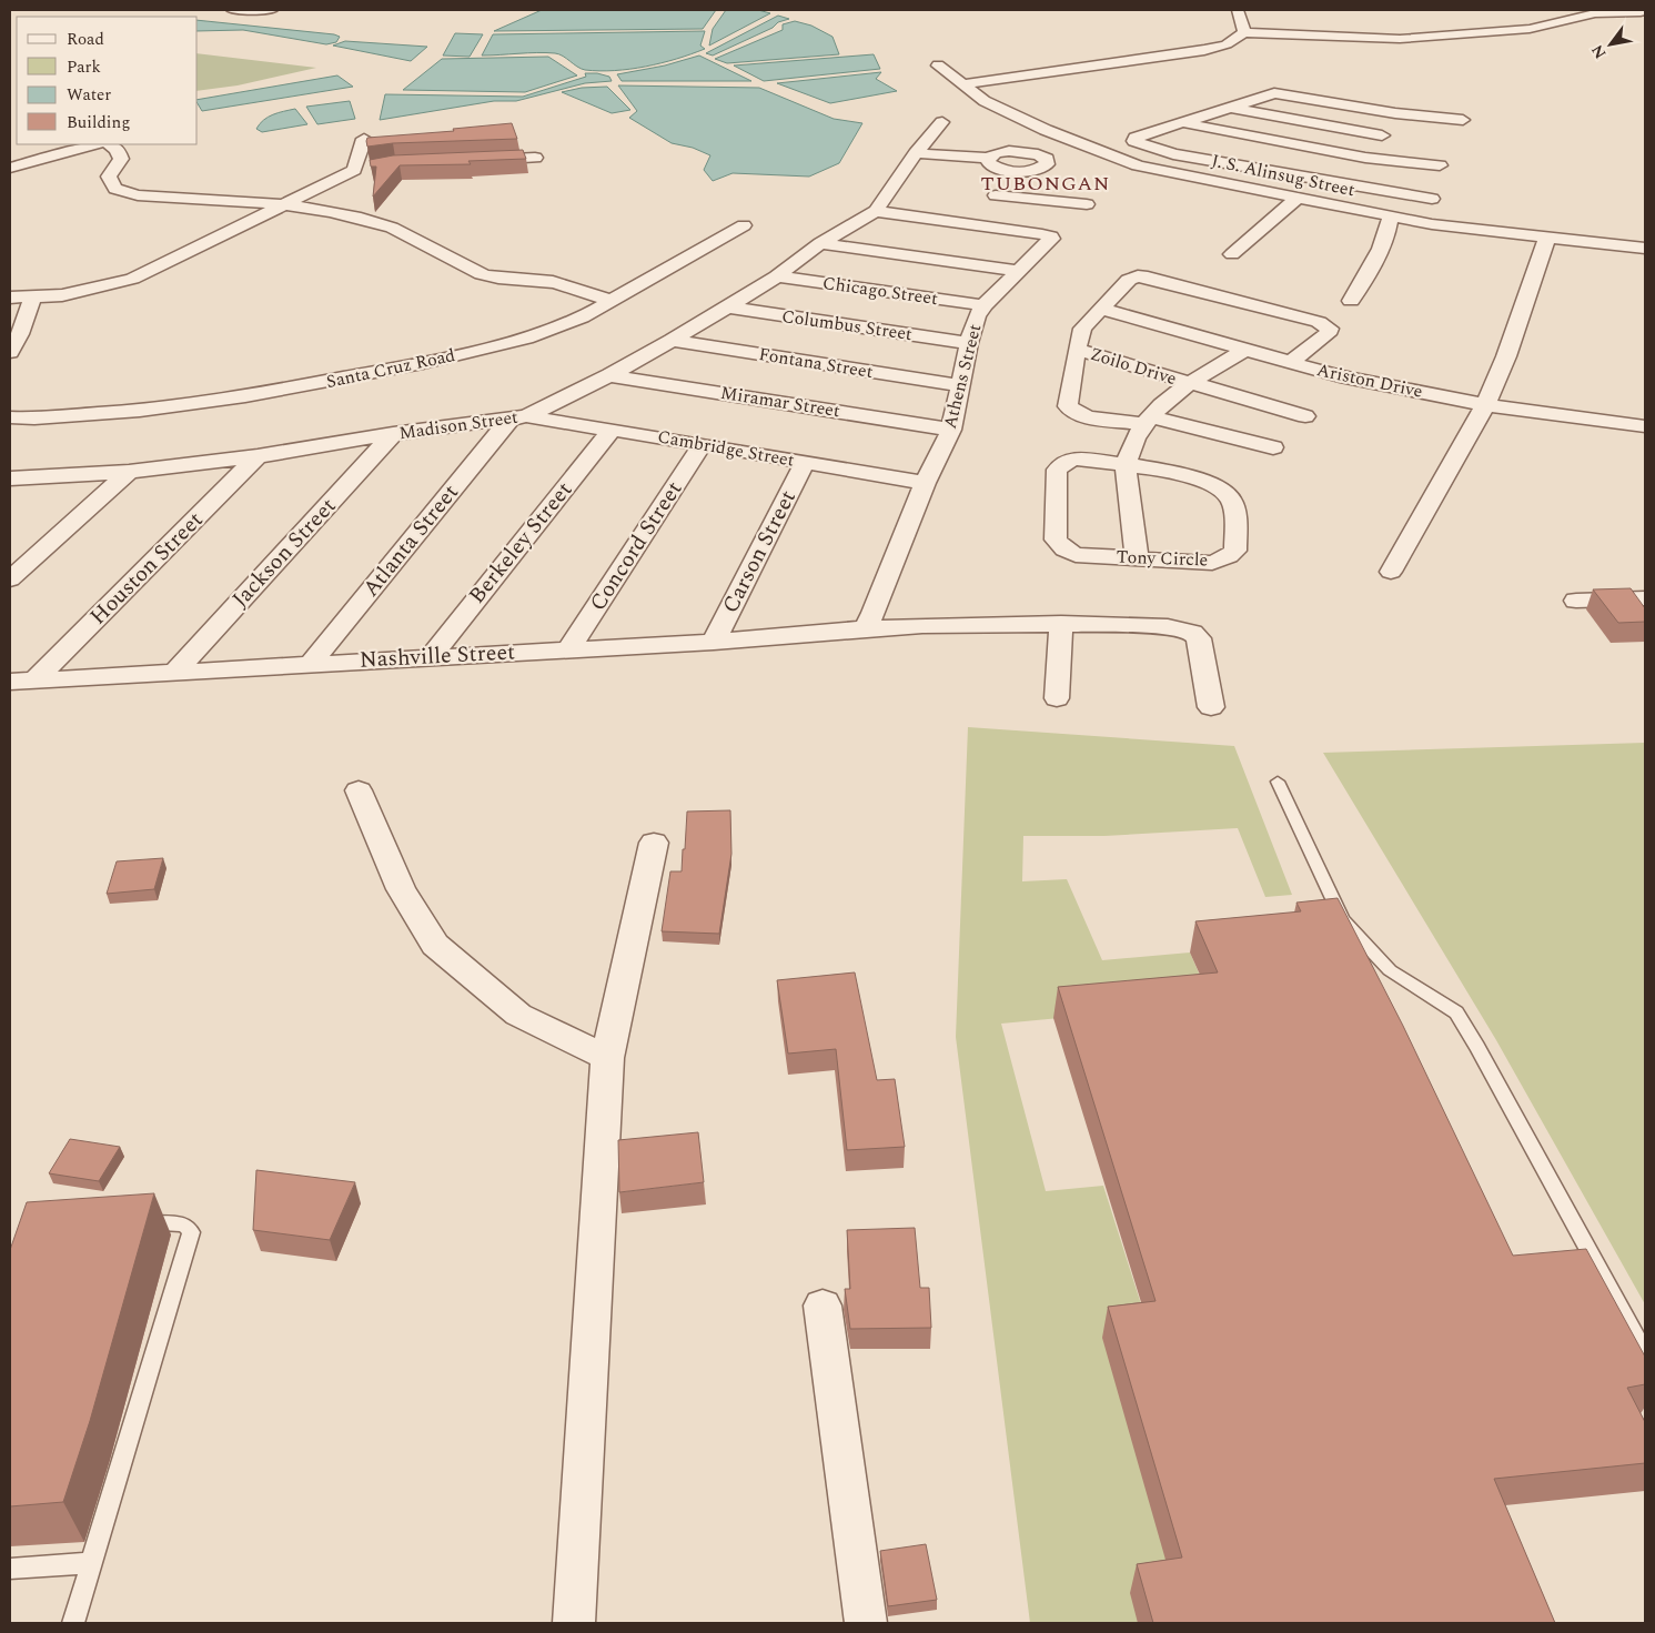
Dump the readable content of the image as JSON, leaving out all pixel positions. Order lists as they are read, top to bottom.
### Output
{
  "streets": {
    "street": [
      "J. S. Alinsug Street",
      "Chicago Street",
      "Columbus Street",
      "Fontana Street",
      "Zoilo Drive",
      "Santa Cruz Road",
      "Athens Street",
      "Ariston Drive",
      "Miramar Street",
      "Madison Street",
      "Cambridge Street",
      "Atlanta Street",
      "Berkeley Street",
      "Concord Street",
      "Carson Street",
      "Jackson Street",
      "Tony Circle",
      "Houston Street",
      "Nashville Street"
    ]
  },
  "crossings": [
    ["Chicago Street", "Athens Street"],
    ["Chicago Street", "Madison Street"],
    ["Columbus Street", "Athens Street"],
    ["Columbus Street", "Madison Street"],
    ["Fontana Street", "Athens Street"],
    ["Fontana Street", "Madison Street"],
    ["Athens Street", "Miramar Street"],
    ["Athens Street", "Cambridge Street"],
    ["Athens Street", "Nashville Street"],
    ["Miramar Street", "Madison Street"],
    ["Madison Street", "Cambridge Street"],
    ["Madison Street", "Atlanta Street"],
    ["Madison Street", "Jackson Street"],
    ["Madison Street", "Houston Street"],
    ["Cambridge Street", "Atlanta Street"],
    ["Cambridge Street", "Berkeley Street"],
    ["Cambridge Street", "Concord Street"],
    ["Cambridge Street", "Carson Street"],
    ["Atlanta Street", "Nashville Street"],
    ["Berkeley Street", "Nashville Street"],
    ["Concord Street", "Nashville Street"],
    ["Carson Street", "Nashville Street"],
    ["Jackson Street", "Nashville Street"],
    ["Houston Street", "Nashville Street"]
  ],
  "districts": ["TUBONGAN"],
  "legend": [
    "Road",
    "Park",
    "Water",
    "Building"
  ],
  "north": "bottom left"
}
